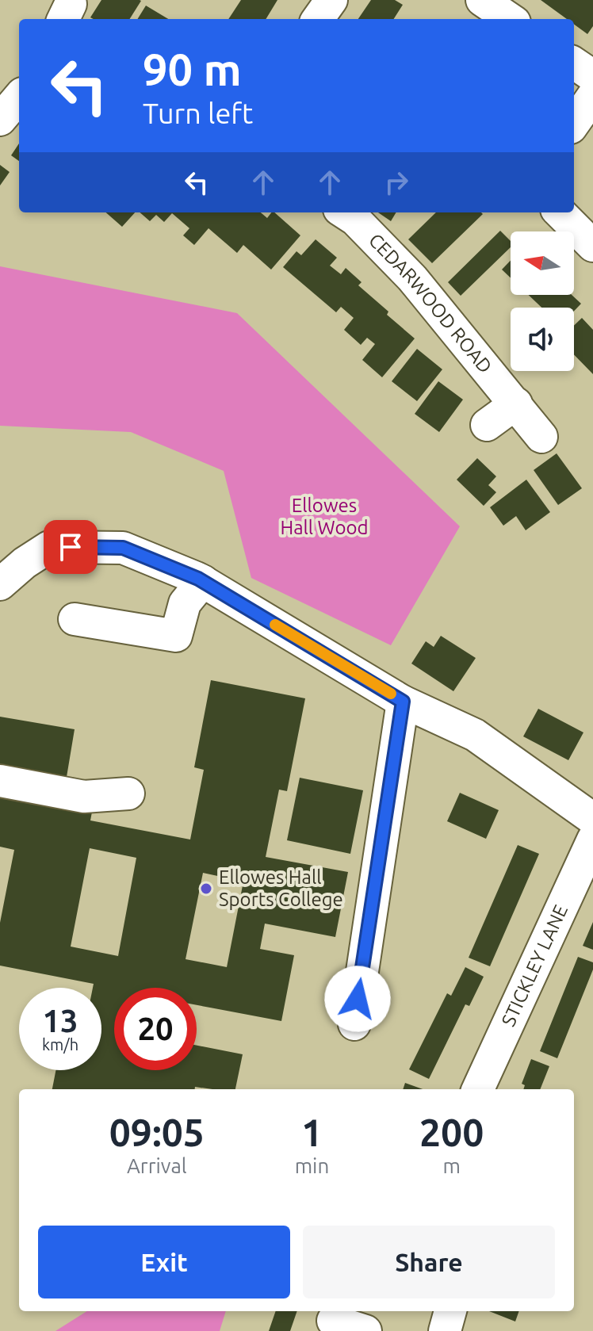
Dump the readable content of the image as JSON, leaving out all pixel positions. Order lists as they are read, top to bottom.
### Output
{
  "streets": {
    "street": ["CEDARWOOD ROAD", "STICKLEY LANE"]
  },
  "parks": ["Ellowes Hall Wood"],
  "places": ["Ellowes Hall Sports College"],
  "north": "left",
  "page": {
    "turn": ["90 m", "Turn left"],
    "speed": "13 km/h",
    "limit": "20",
    "eta": [
      "09:05",
      "Arrival",
      "1",
      "min",
      "200",
      "m"
    ],
    "buttons": ["Exit", "Share"]
  }
}
